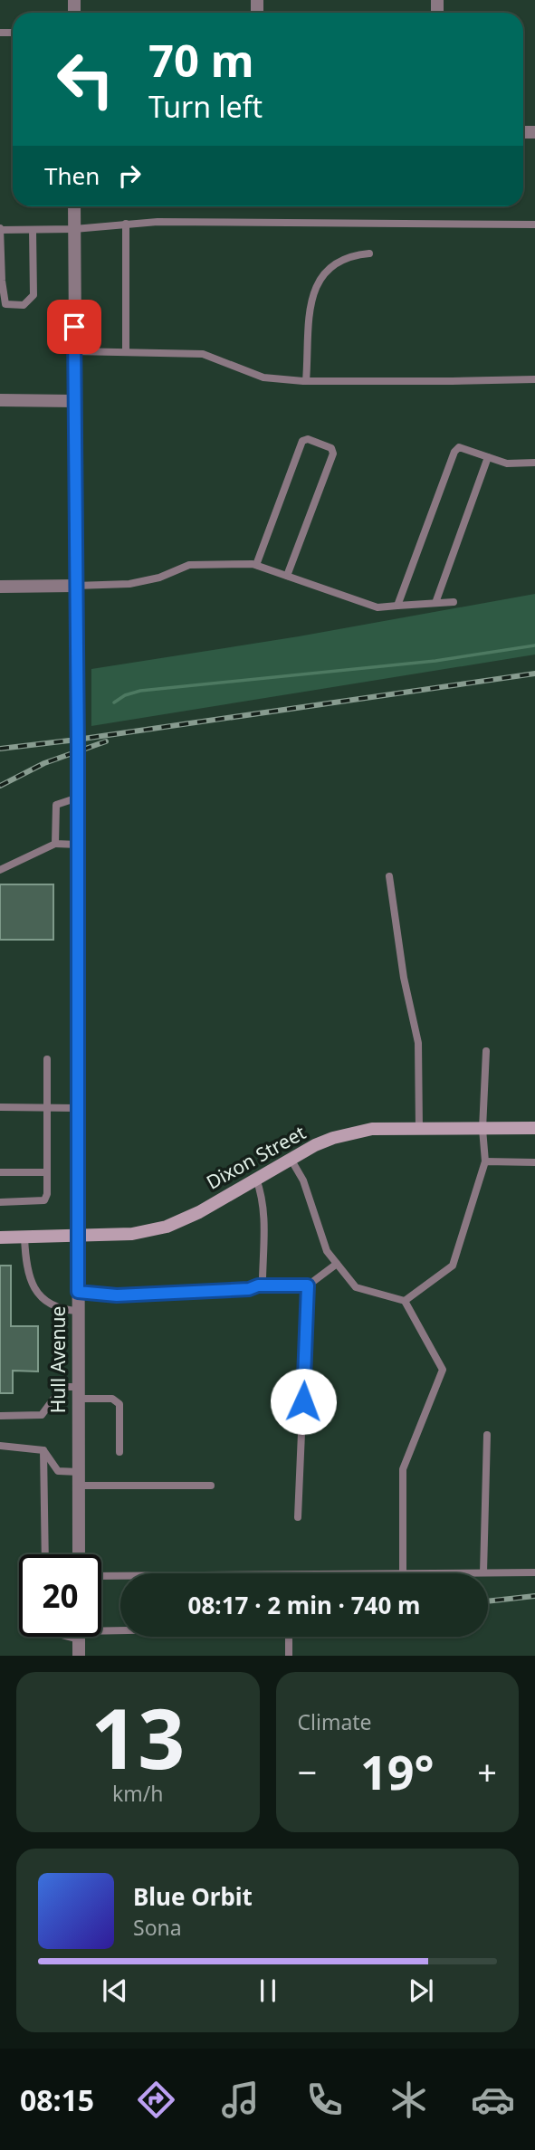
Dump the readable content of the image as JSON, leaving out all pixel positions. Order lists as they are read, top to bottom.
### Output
{
  "streets": {
    "street": ["Dixon Street", "Hull Avenue"]
  },
  "crossings": [
    ["Dixon Street", "Hull Avenue"]
  ],
  "page": {
    "turn": ["70 m", "Turn left"],
    "then": "Then",
    "limit": "20",
    "trip": "08:17 · 2 min · 740 m",
    "tile": [
      ["13", "km/h"],
      "Climate"
    ],
    "heat": ["−", "19°", "+"],
    "song": ["Blue Orbit", "Sona"],
    "tabs": "08:15"
  }
}
